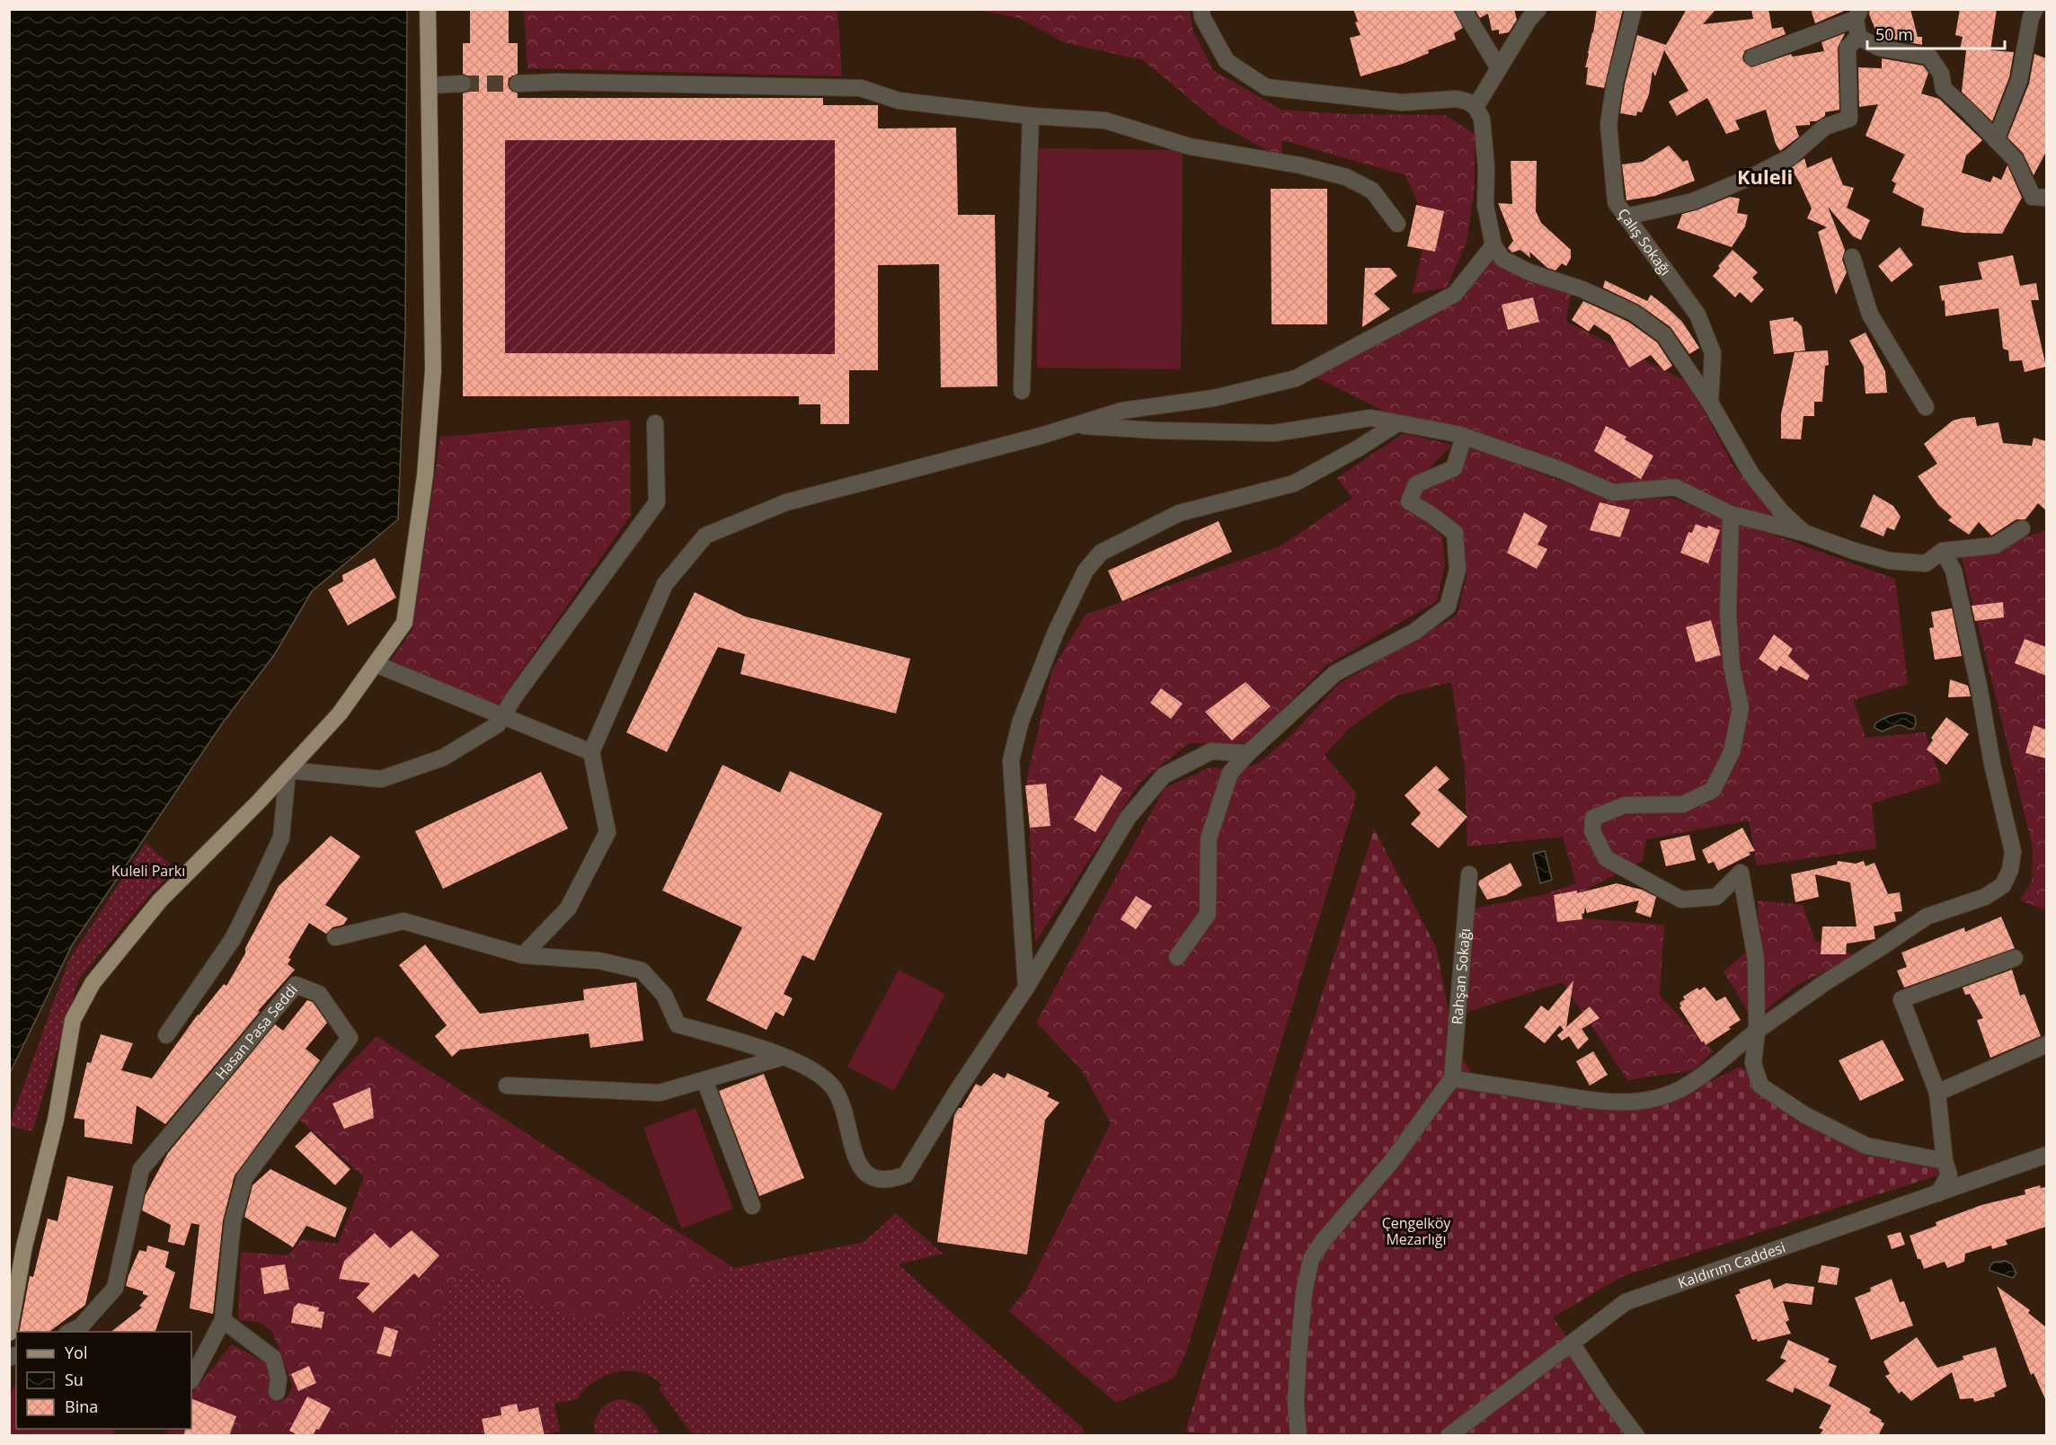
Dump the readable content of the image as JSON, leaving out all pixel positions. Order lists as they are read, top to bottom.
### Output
{
  "streets": {
    "street": [
      "Çalış Sokağı",
      "Rahşan Sokağı",
      "Hasan Pasa Seddi",
      "Kaldırım Caddesi"
    ]
  },
  "districts": ["Kuleli"],
  "parks": ["Kuleli Parkı", "Çengelköy Mezarlığı"],
  "legend": ["Yol", "Su", "Bina"],
  "scale_bar": "50 m"
}
